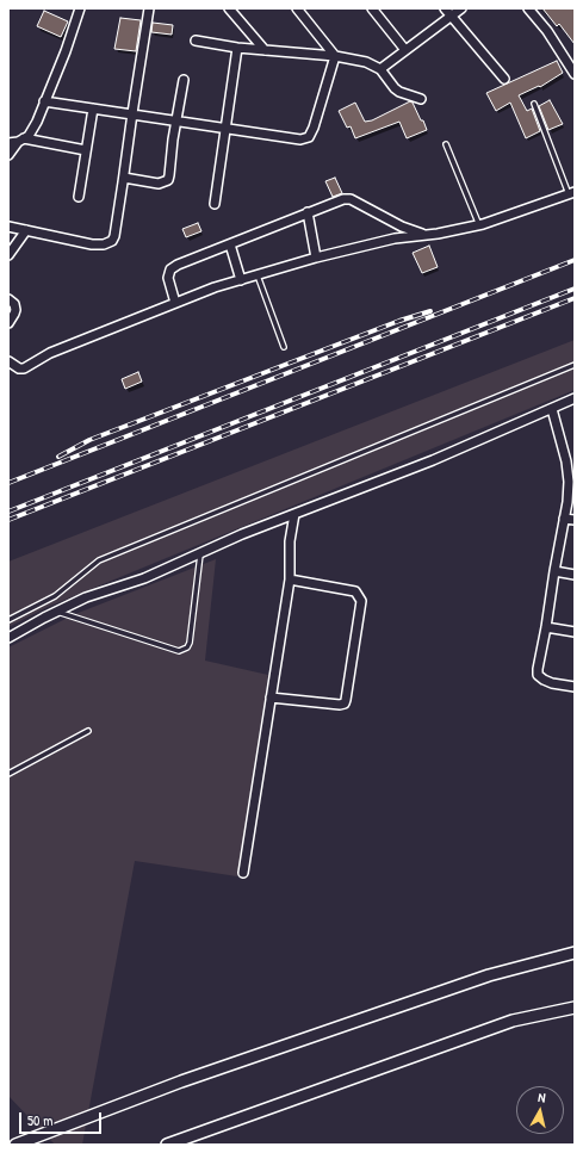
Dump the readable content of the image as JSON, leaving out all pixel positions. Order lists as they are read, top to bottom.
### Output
{
  "scale_bar": "50 m",
  "north": "top"
}
